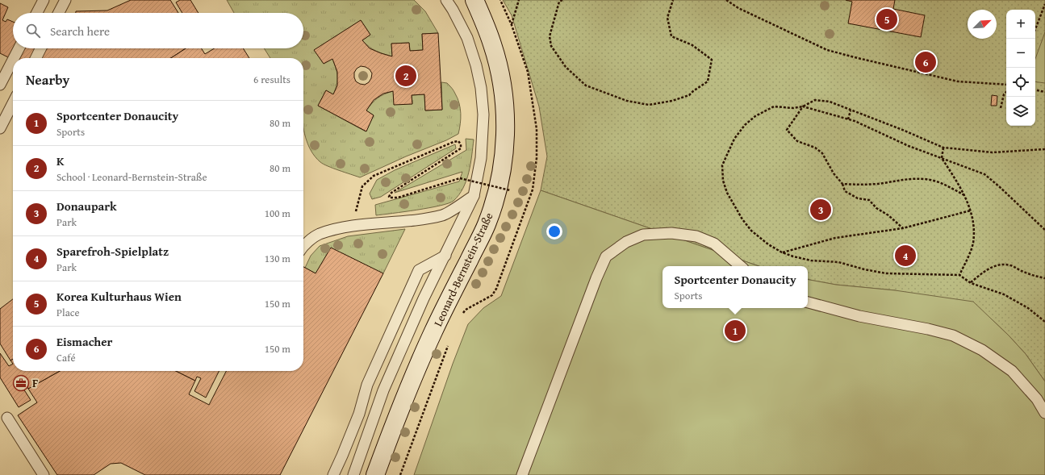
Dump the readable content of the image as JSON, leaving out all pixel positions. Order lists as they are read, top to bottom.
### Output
{
  "streets": {
    "main road": ["Leonard-Bernstein-Straße"]
  },
  "places": {
    "office": ["F"]
  },
  "north": "top right",
  "page": {
    "pins": [
      "5",
      "6",
      "2",
      "3",
      "4",
      "1"
    ],
    "map_buttons": ["+", "−"],
    "search": "Search here",
    "heading": ["Nearby", "6 results"],
    "list": [
      {
        "mark": "1",
        "name": "Sportcenter Donaucity",
        "note": "Sports",
        "value": "80 m"
      },
      {
        "mark": "2",
        "name": "K",
        "note": "School · Leonard-Bernstein-Straße",
        "value": "80 m"
      },
      {
        "mark": "3",
        "name": "Donaupark",
        "note": "Park",
        "value": "100 m"
      },
      {
        "mark": "4",
        "name": "Sparefroh-Spielplatz",
        "note": "Park",
        "value": "130 m"
      },
      {
        "mark": "5",
        "name": "Korea Kulturhaus Wien",
        "note": "Place",
        "value": "150 m"
      },
      {
        "mark": "6",
        "name": "Eismacher",
        "note": "Café",
        "value": "150 m"
      }
    ],
    "popup": ["Sportcenter Donaucity", "Sports"]
  }
}
